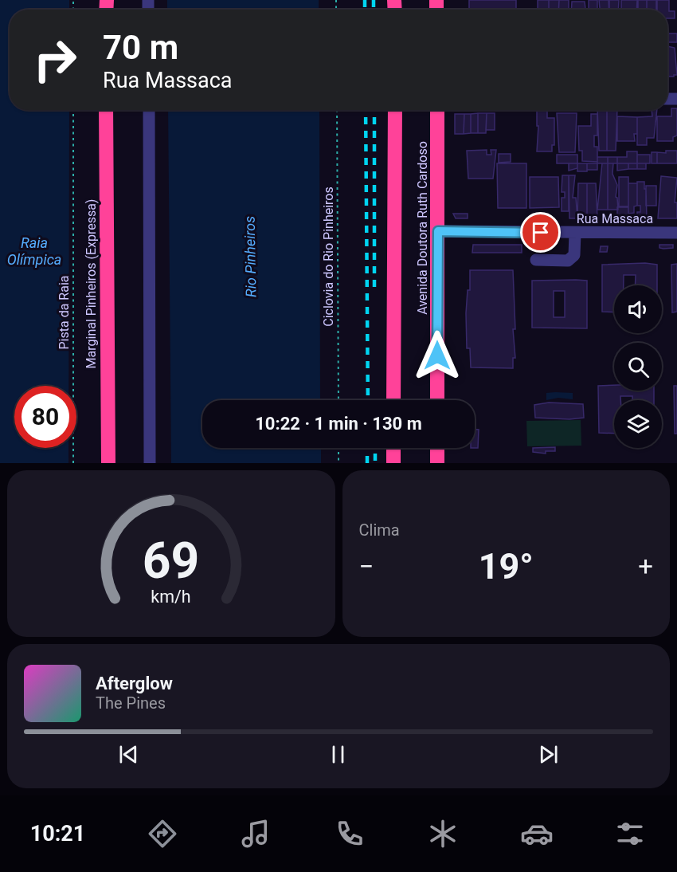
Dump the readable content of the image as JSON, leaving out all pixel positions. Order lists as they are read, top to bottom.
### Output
{
  "streets": {
    "highway": ["Avenida Doutora Ruth Cardoso", "Marginal Pinheiros (Expressa)"],
    "street": ["Rua Massaca"],
    "path": ["Ciclovia do Rio Pinheiros", "Pista da Raia"]
  },
  "crossings": [
    ["Rua Massaca", "Avenida Doutora Ruth Cardoso"]
  ],
  "water": ["Raia Olímpica", "Rio Pinheiros"],
  "page": {
    "turn": ["70 m", "Rua Massaca"],
    "limit": "80",
    "trip": "10:22 · 1 min · 130 m",
    "tile": "Clima",
    "heat": ["−", "19°", "+"],
    "song": ["Afterglow", "The Pines"],
    "tabs": "10:21",
    "gauge": ["69", "km/h"]
  }
}
